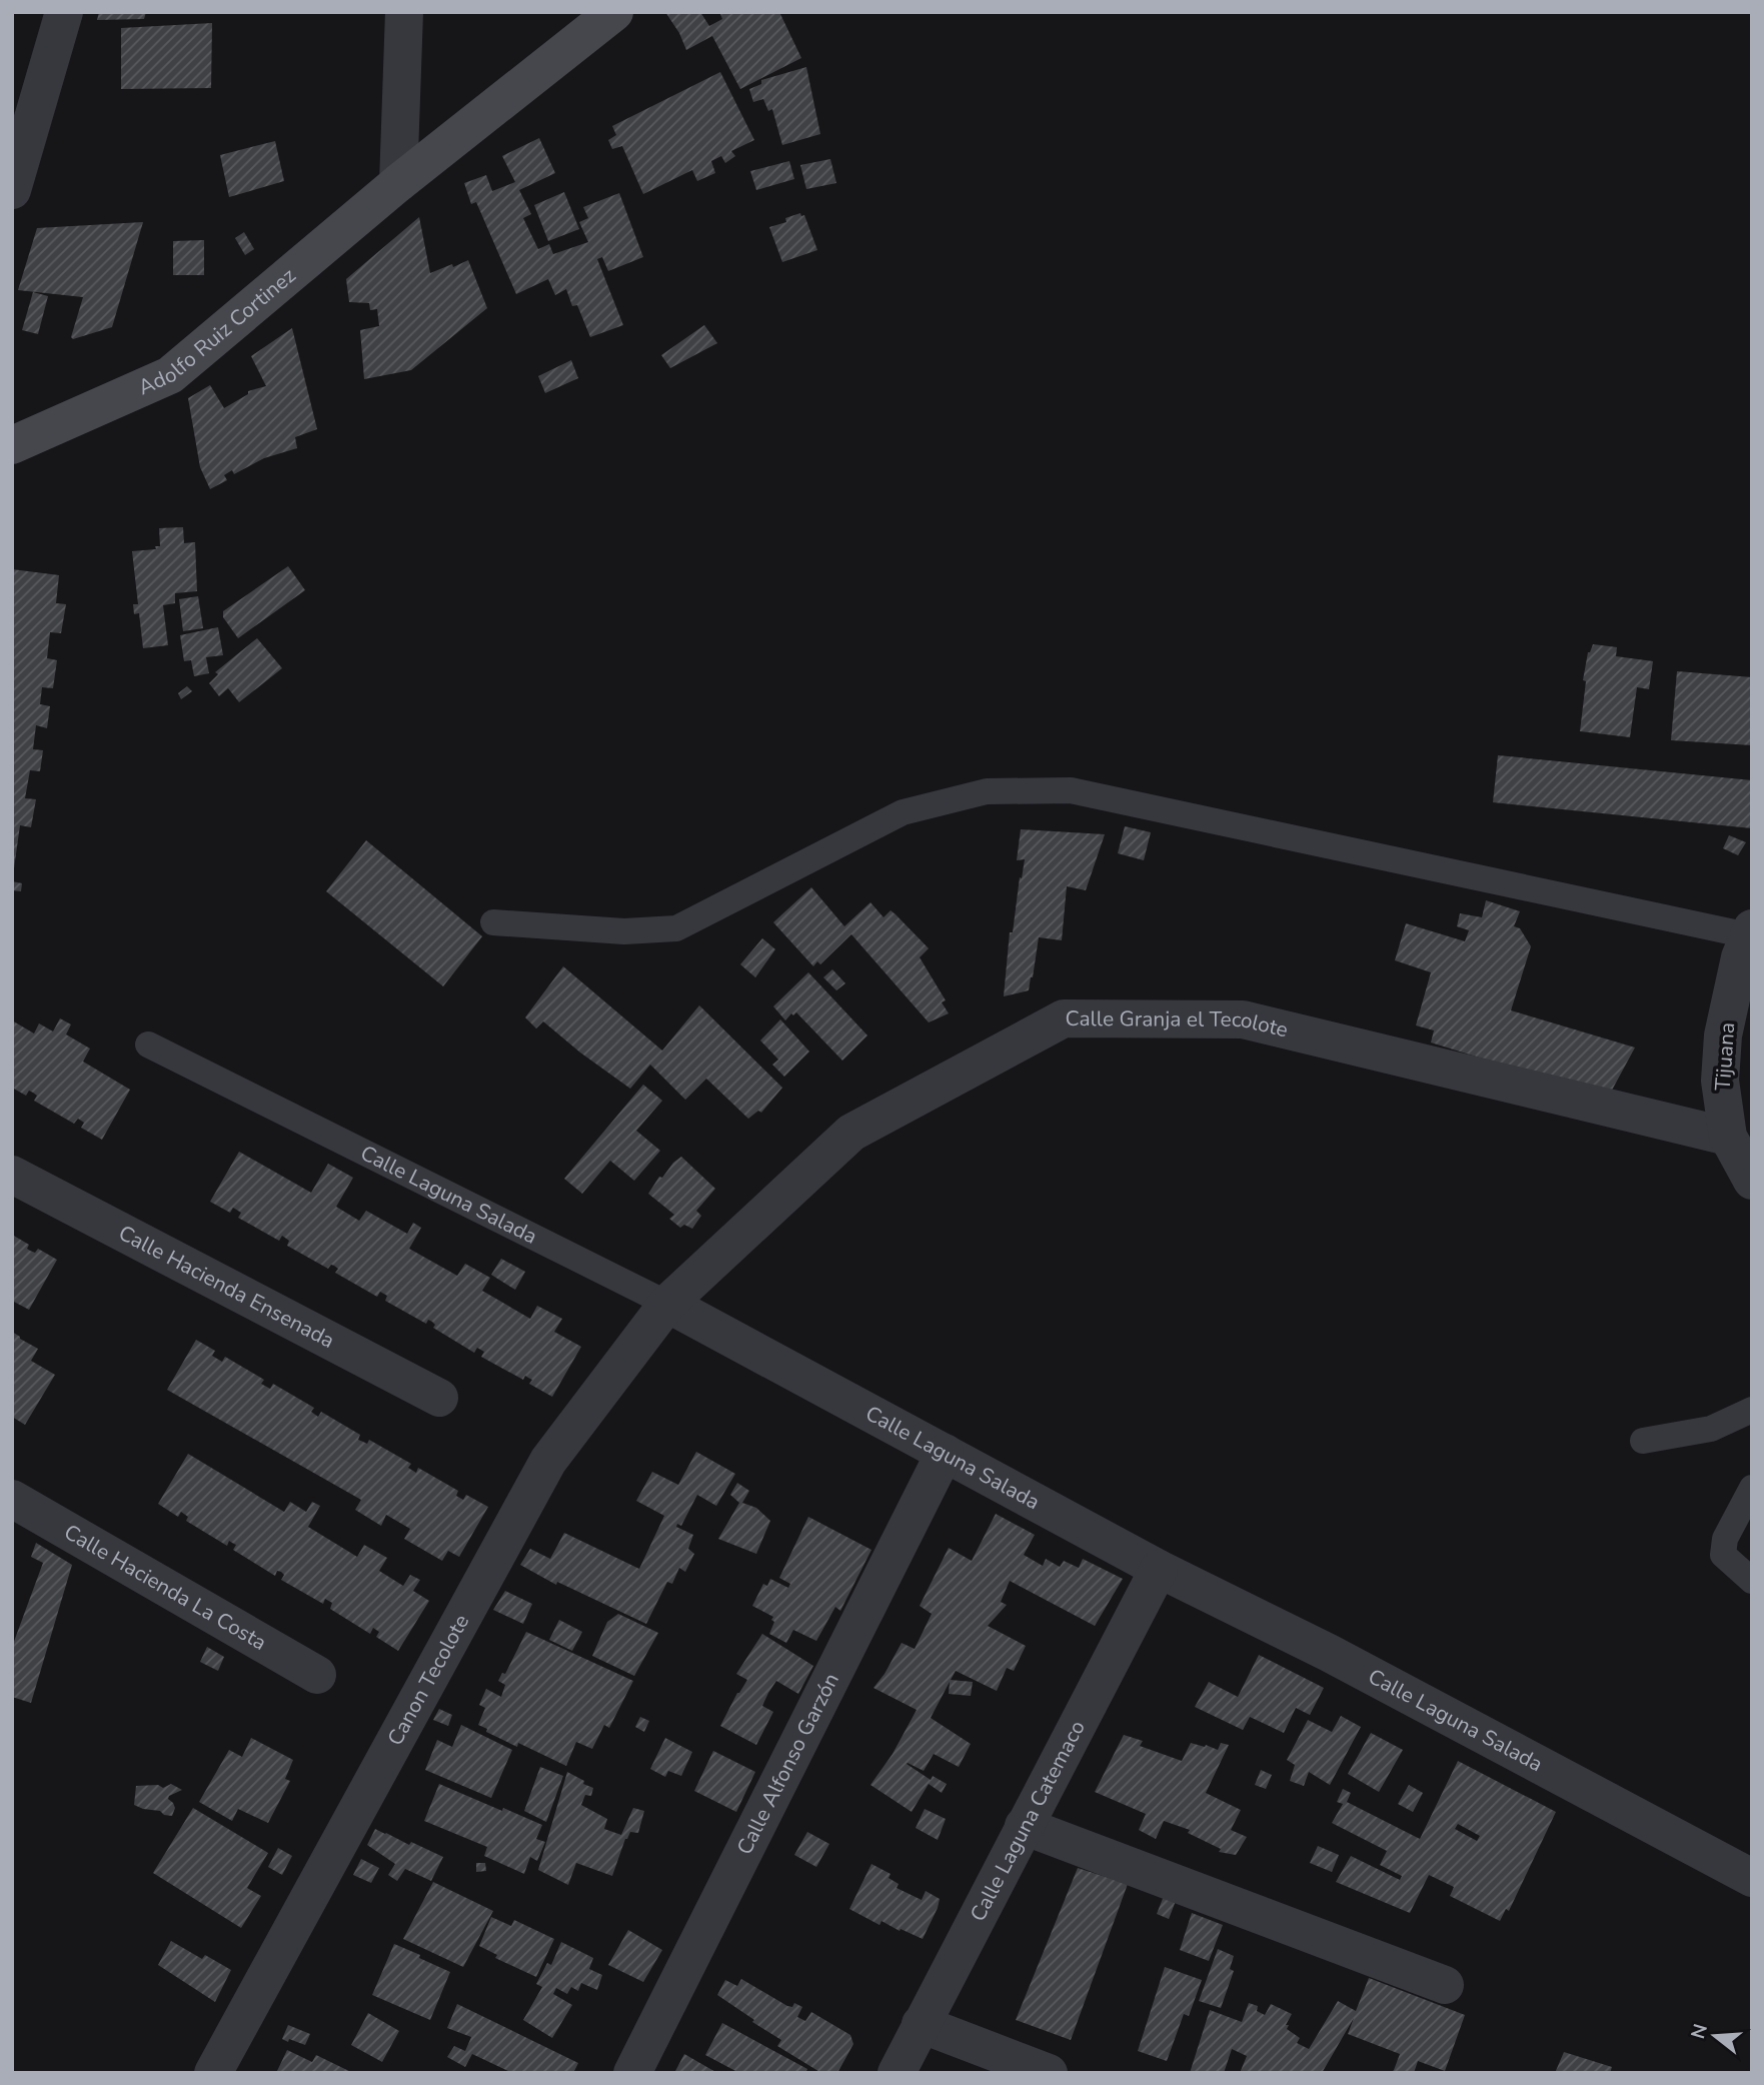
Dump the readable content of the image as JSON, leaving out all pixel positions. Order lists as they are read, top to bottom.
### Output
{
  "streets": {
    "main road": ["Adolfo Ruiz Cortinez"],
    "street": [
      "Calle Granja el Tecolote",
      "Tijuana",
      "Calle Laguna Salada",
      "Calle Hacienda Ensenada",
      "Calle Hacienda La Costa",
      "Canon Tecolote",
      "Calle Alfonso Garzón",
      "Calle Laguna Catemaco"
    ]
  },
  "crossings": [
    ["Calle Granja el Tecolote", "Tijuana"],
    ["Calle Granja el Tecolote", "Calle Laguna Salada"],
    ["Calle Granja el Tecolote", "Canon Tecolote"],
    ["Calle Laguna Salada", "Canon Tecolote"],
    ["Calle Laguna Salada", "Calle Alfonso Garzón"],
    ["Calle Laguna Salada", "Calle Laguna Catemaco"]
  ],
  "north": "left"
}
